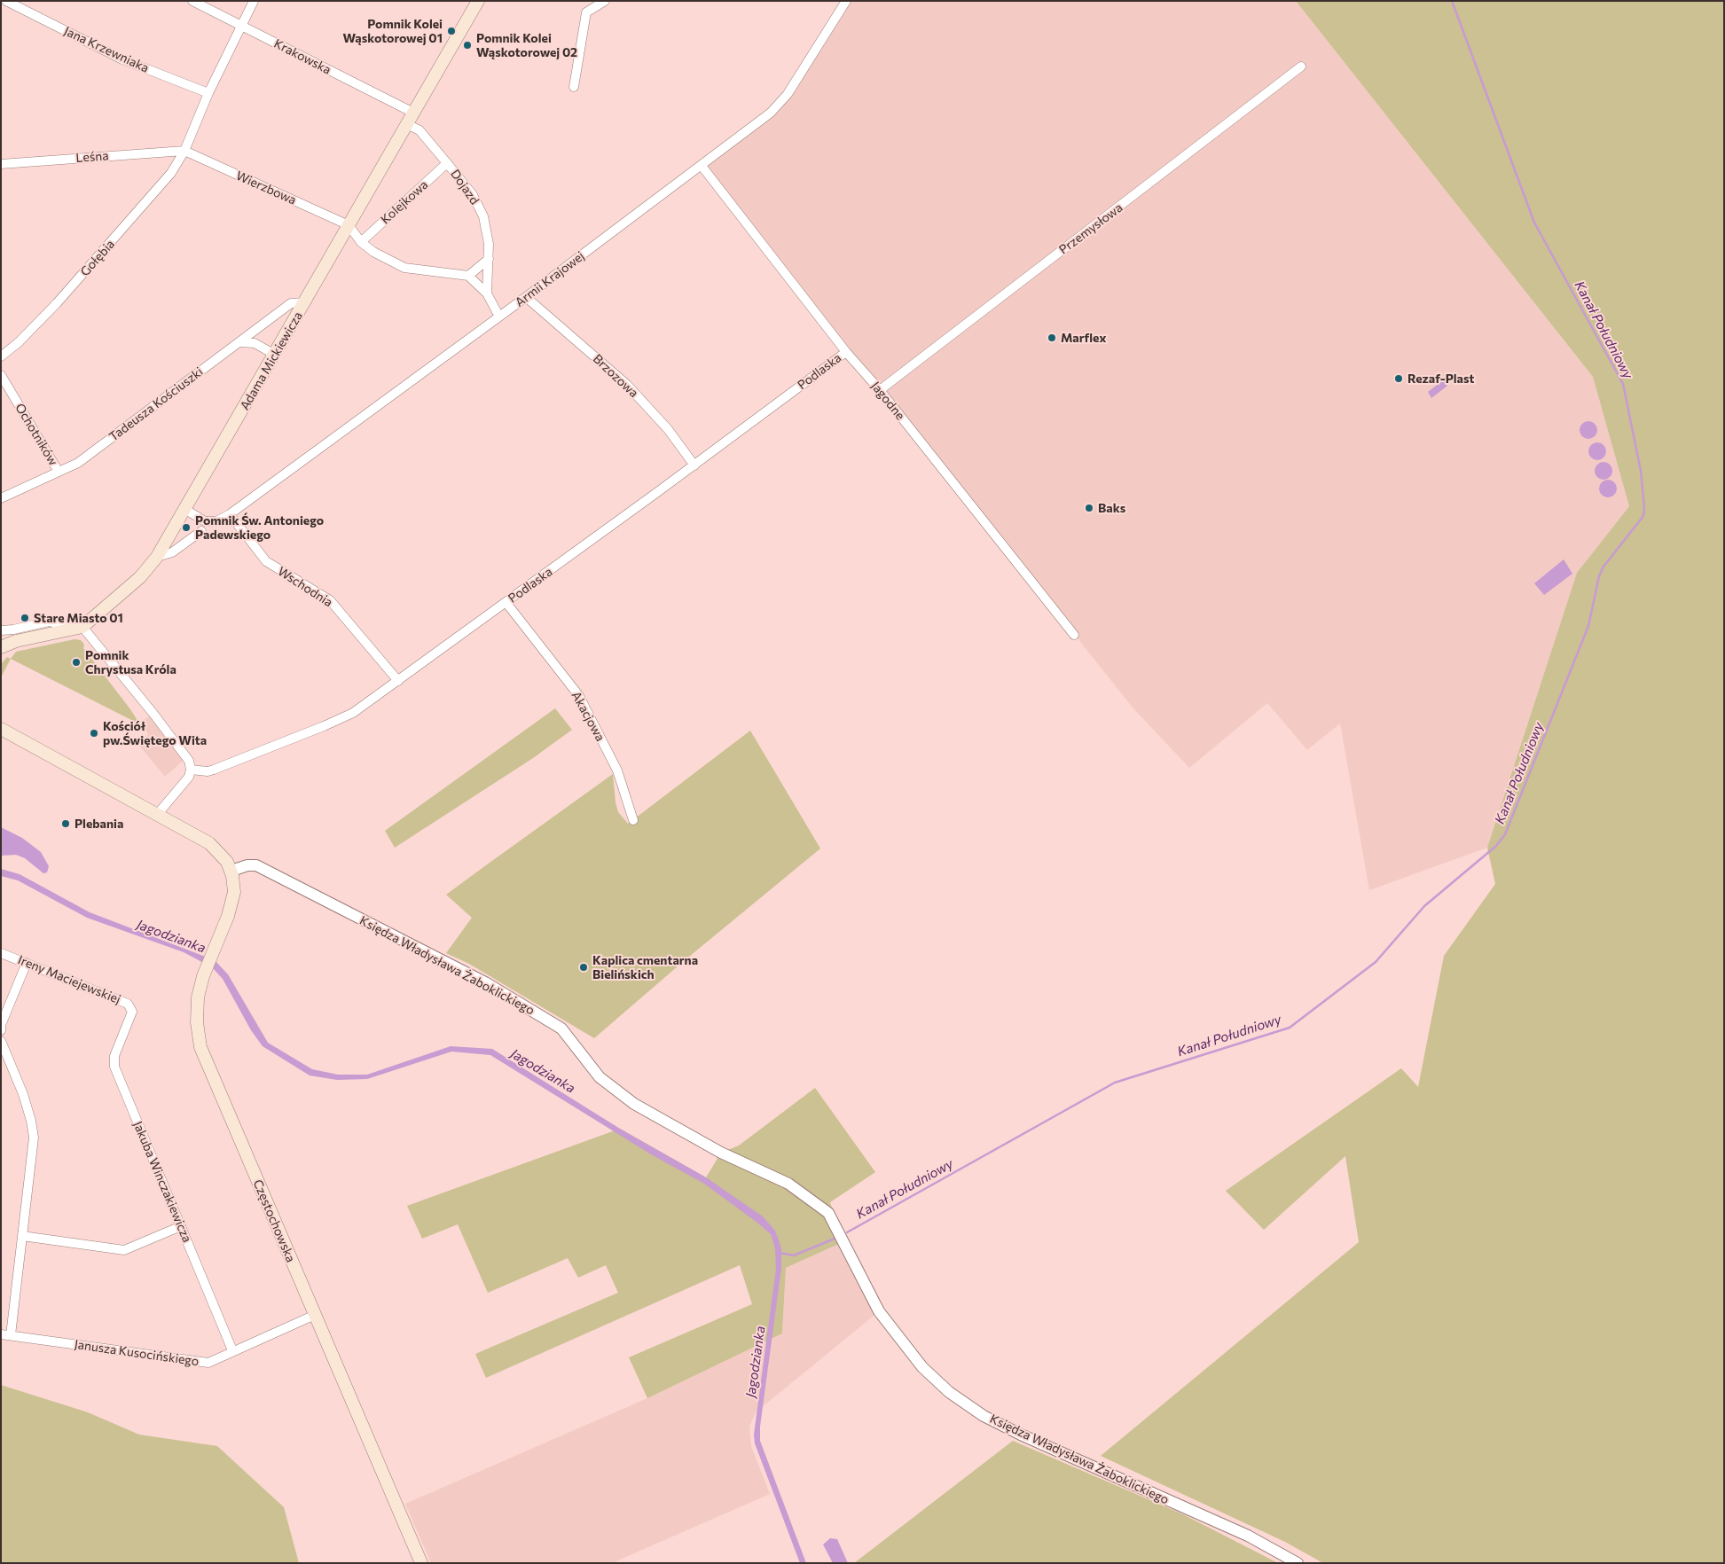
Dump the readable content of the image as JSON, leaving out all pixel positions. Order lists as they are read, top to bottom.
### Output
{
  "streets": {
    "main road": ["Adama Mickiewicza", "Częstochowska"],
    "street": [
      "Jana Krzewniaka",
      "Krakowska",
      "Leśna",
      "Dojazd",
      "Wierzbowa",
      "Kolejkowa",
      "Przemysłowa",
      "Gołębia",
      "Armii Krajowej",
      "Podlaska",
      "Brzozowa",
      "Jagodne",
      "Tadeusza Kościuszki",
      "Ochotników",
      "Wschodnia",
      "Akacjowa",
      "Księdza Władysława Żaboklickiego",
      "Ireny Maciejewskiej",
      "Jakuba Winczakiewicza",
      "Janusza Kusocińskiego"
    ]
  },
  "crossings": [
    ["Jana Krzewniaka", "Gołębia"],
    ["Krakowska", "Adama Mickiewicza"],
    ["Leśna", "Wierzbowa"],
    ["Leśna", "Gołębia"],
    ["Dojazd", "Kolejkowa"],
    ["Dojazd", "Armii Krajowej"],
    ["Dojazd", "Adama Mickiewicza"],
    ["Wierzbowa", "Gołębia"],
    ["Wierzbowa", "Adama Mickiewicza"],
    ["Przemysłowa", "Jagodne"],
    ["Armii Krajowej", "Adama Mickiewicza"],
    ["Armii Krajowej", "Brzozowa"],
    ["Armii Krajowej", "Jagodne"],
    ["Armii Krajowej", "Wschodnia"],
    ["Adama Mickiewicza", "Tadeusza Kościuszki"],
    ["Podlaska", "Brzozowa"],
    ["Podlaska", "Jagodne"],
    ["Podlaska", "Wschodnia"],
    ["Podlaska", "Akacjowa"],
    ["Tadeusza Kościuszki", "Ochotników"],
    ["Księdza Władysława Żaboklickiego", "Częstochowska"],
    ["Ireny Maciejewskiej", "Jakuba Winczakiewicza"],
    ["Jakuba Winczakiewicza", "Janusza Kusocińskiego"],
    ["Częstochowska", "Janusza Kusocińskiego"]
  ],
  "water": ["Kanał Południowy", "Jagodzianka"],
  "places": [
    "Pomnik Kolei Wąskotorowej 01",
    "Pomnik Kolei Wąskotorowej 02",
    "Marflex",
    "Rezaf-Plast",
    "Baks",
    "Pomnik Św. Antoniego Padewskiego",
    "Stare Miasto 01",
    "Pomnik Chrystusa Króla",
    "Kościół pw.Świętego Wita",
    "Plebania",
    "Kaplica cmentarna Bielińskich"
  ]
}
